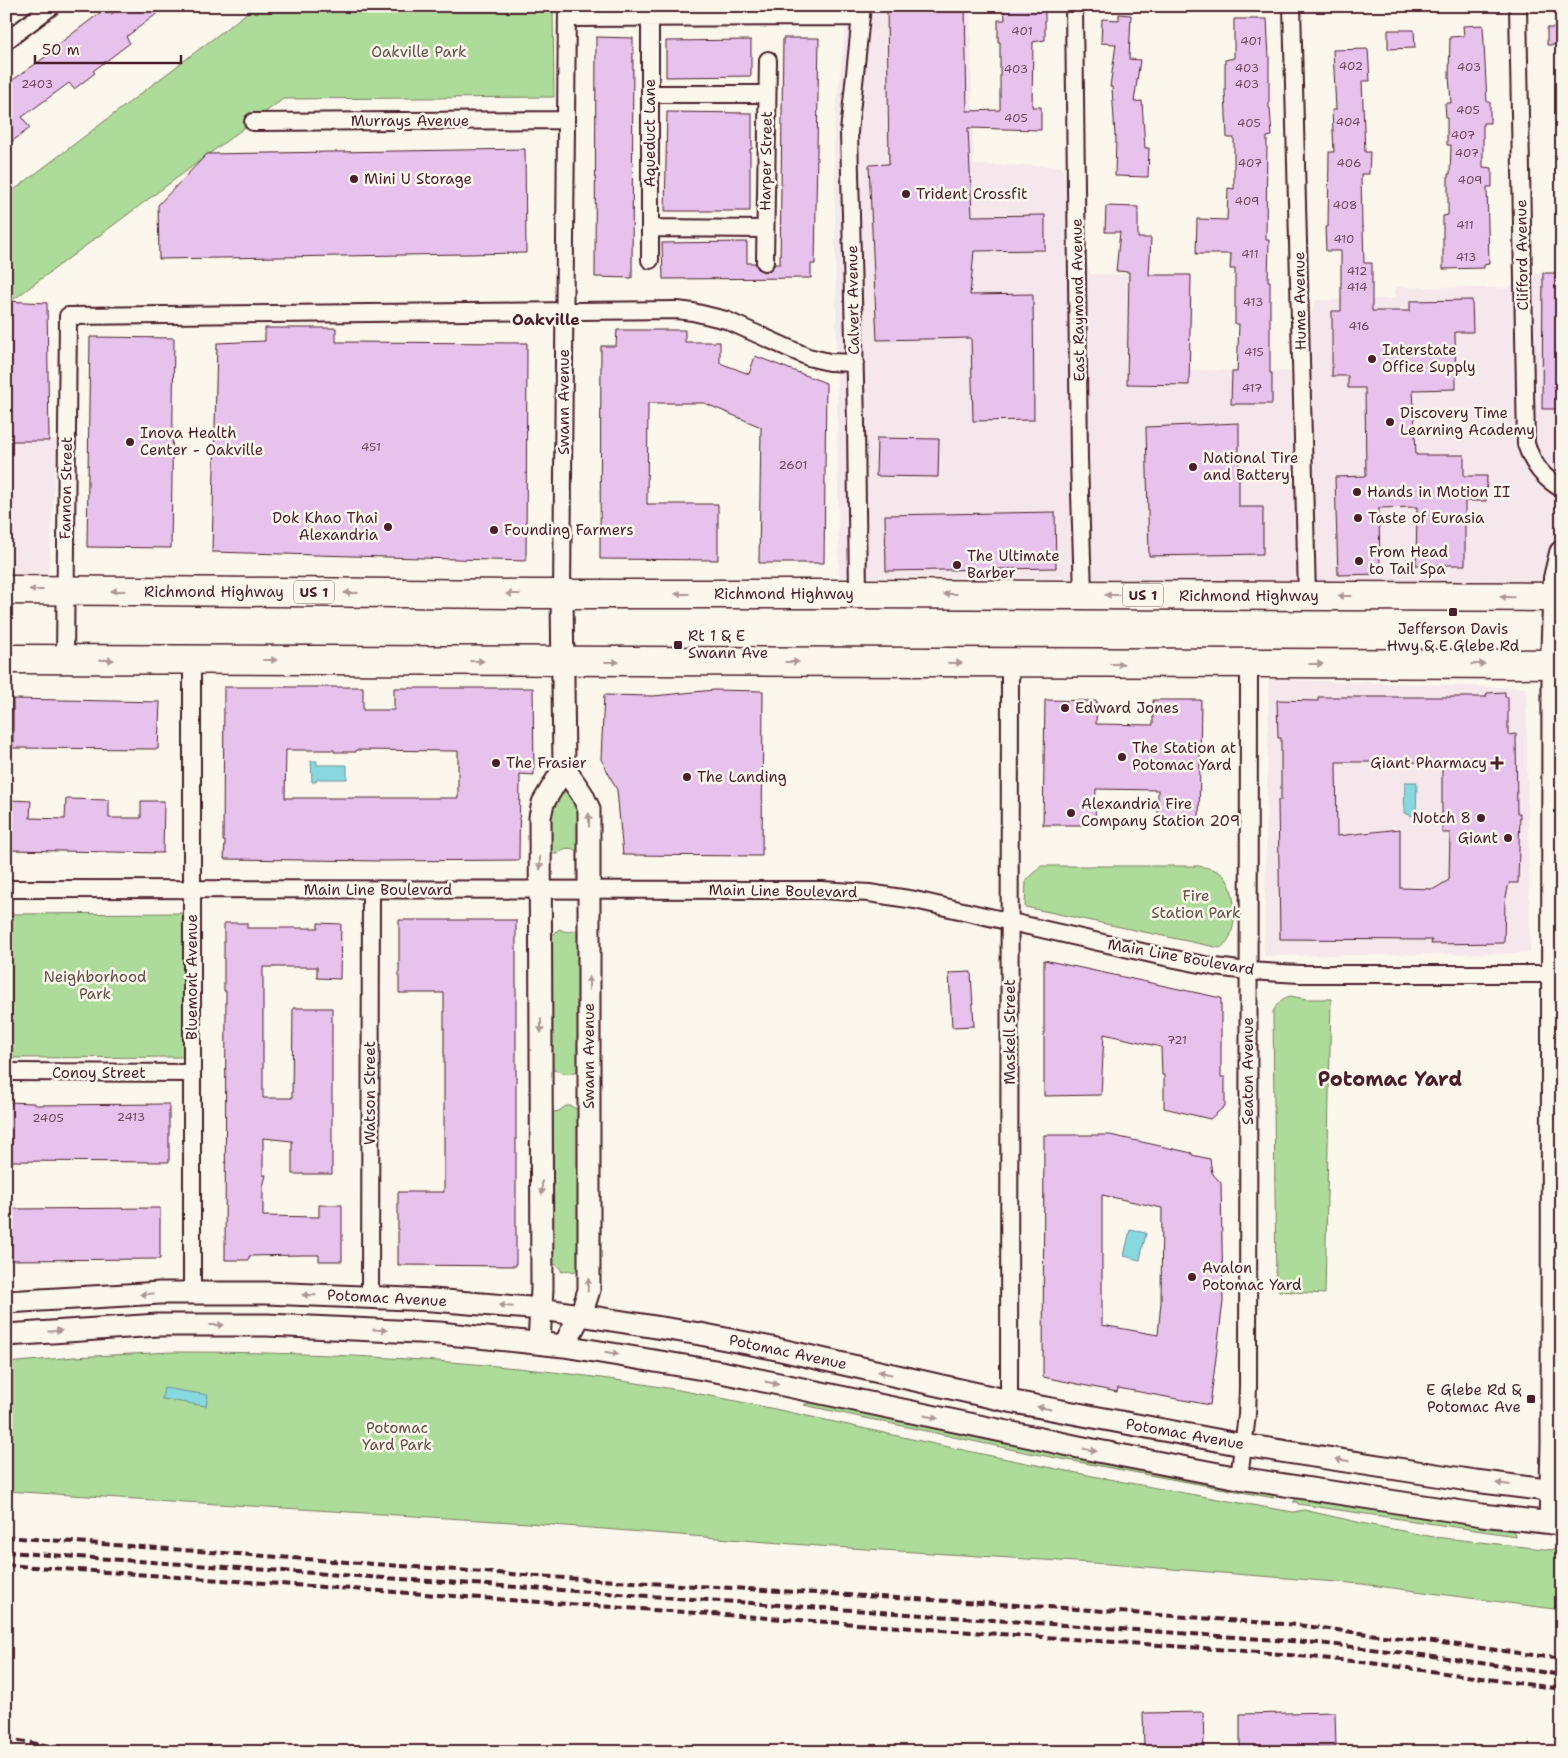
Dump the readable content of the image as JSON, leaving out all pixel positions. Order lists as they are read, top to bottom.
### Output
{
  "streets": {
    "highway": ["Richmond Highway", "US 1"],
    "street": [
      "Murrays Avenue",
      "Aqueduct Lane",
      "Harper Street",
      "Clifford Avenue",
      "Calvert Avenue",
      "East Raymond Avenue",
      "Hume Avenue",
      "Swann Avenue",
      "Fannon Street",
      "Main Line Boulevard",
      "Bluemont Avenue",
      "Maskell Street",
      "Seaton Avenue",
      "Conoy Street",
      "Watson Street",
      "Potomac Avenue"
    ]
  },
  "crossings": [
    ["Murrays Avenue", "Swann Avenue"],
    ["Calvert Avenue", "Richmond Highway"],
    ["East Raymond Avenue", "Richmond Highway"],
    ["Hume Avenue", "Richmond Highway"],
    ["Swann Avenue", "Fannon Street"],
    ["Swann Avenue", "Richmond Highway"],
    ["Swann Avenue", "Main Line Boulevard"],
    ["Swann Avenue", "Potomac Avenue"],
    ["Fannon Street", "Richmond Highway"],
    ["Main Line Boulevard", "Bluemont Avenue"],
    ["Main Line Boulevard", "Maskell Street"],
    ["Main Line Boulevard", "Seaton Avenue"],
    ["Main Line Boulevard", "Watson Street"],
    ["Bluemont Avenue", "Conoy Street"],
    ["Bluemont Avenue", "Potomac Avenue"],
    ["Maskell Street", "Potomac Avenue"],
    ["Seaton Avenue", "Potomac Avenue"],
    ["Watson Street", "Potomac Avenue"]
  ],
  "districts": ["Oakville", "Potomac Yard"],
  "parks": [
    "Oakville Park",
    "Fire Station Park",
    "Neighborhood Park",
    "Potomac Yard Park"
  ],
  "places": {
    "other": [
      "Mini U Storage",
      "Trident Crossfit",
      "Interstate Office Supply",
      "Discovery Time Learning Academy",
      "Inova Health Center - Oakville",
      "National Tire and Battery",
      "Hands in Motion II",
      "Taste of Eurasia",
      "Dok Khao Thai Alexandria",
      "Founding Farmers",
      "From Head to Tail Spa",
      "The Ultimate Barber",
      "Edward Jones",
      "The Station at Potomac Yard",
      "The Frasier",
      "The Landing",
      "Alexandria Fire Company Station 209",
      "Notch 8",
      "Giant",
      "Avalon Potomac Yard"
    ],
    "transit": ["Jefferson Davis Hwy & E Glebe Rd", "Rt 1 & E Swann Ave", "E Glebe Rd & Potomac Ave"],
    "health": ["Giant Pharmacy"]
  },
  "house_numbers": [
    "401",
    "401",
    "402",
    "403",
    "403",
    "403",
    "2403",
    "403",
    "405",
    "405",
    "404",
    "405",
    "407",
    "407",
    "407",
    "406",
    "409",
    "409",
    "408",
    "411",
    "410",
    "411",
    "413",
    "412",
    "414",
    "413",
    "416",
    "415",
    "417",
    "451",
    "2601",
    "721",
    "2413",
    "2405"
  ],
  "scale_bar": "50 m"
}
